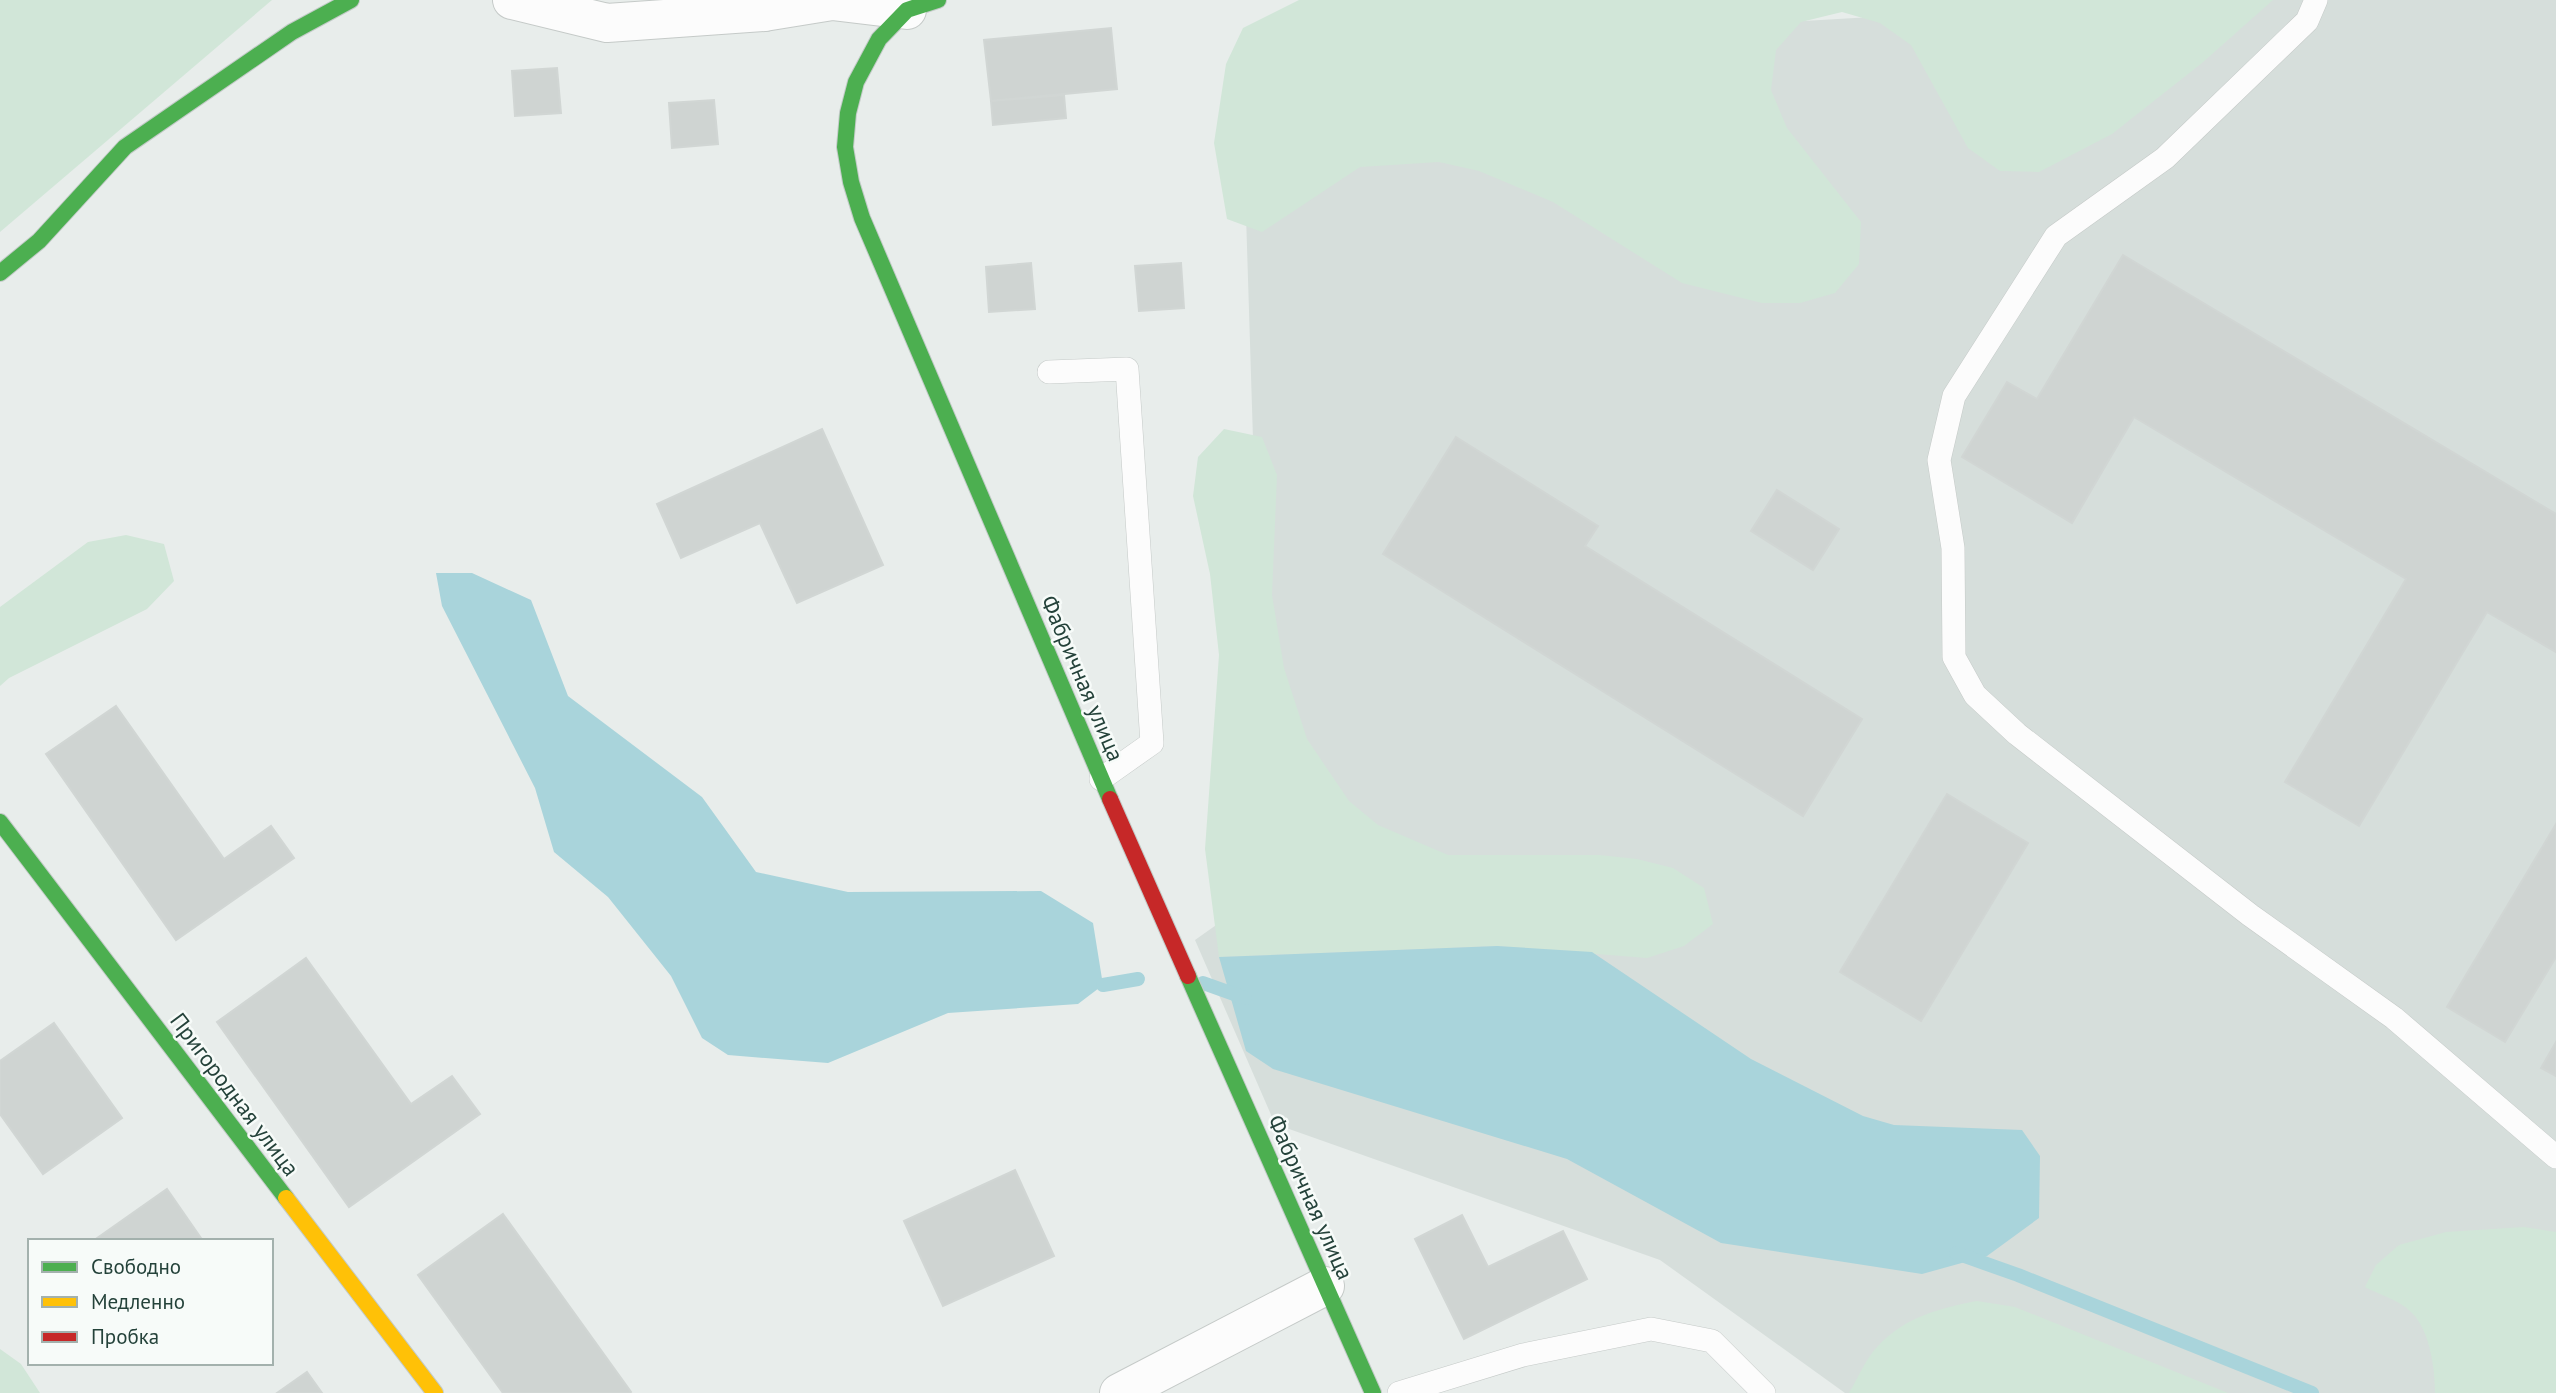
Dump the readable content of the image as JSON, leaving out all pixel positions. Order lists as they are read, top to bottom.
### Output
{
  "streets": {
    "street": ["Фабричная улица", "Пригородная улица"]
  },
  "legend": ["Свободно", "Медленно", "Пробка"]
}
